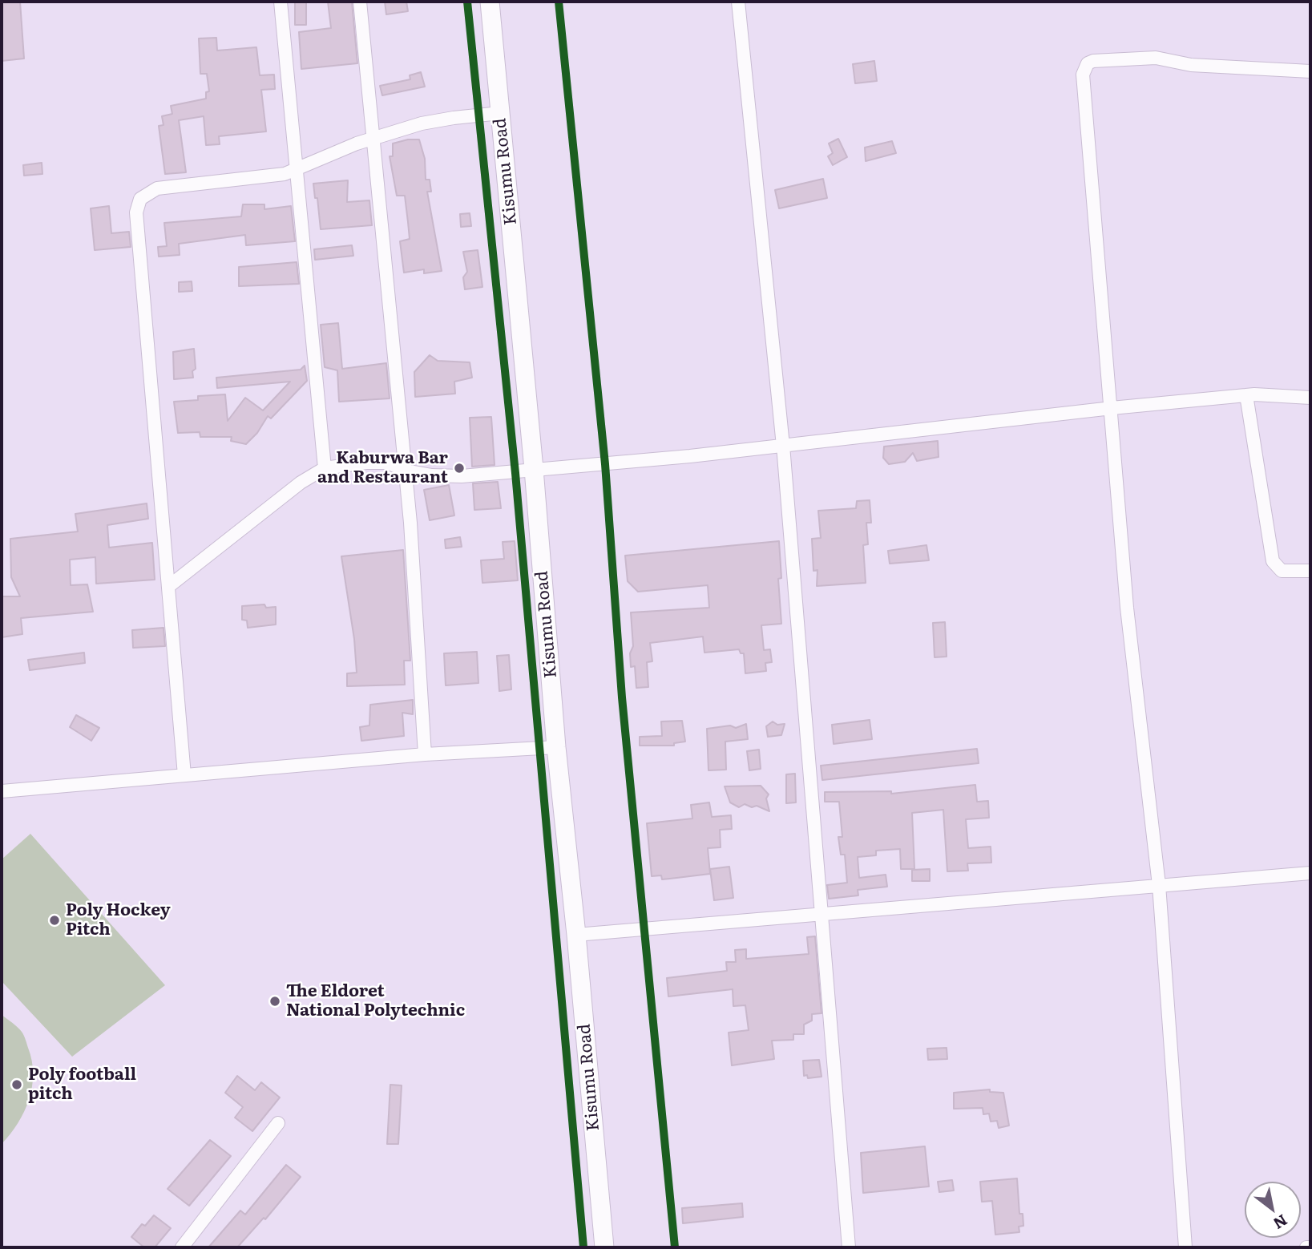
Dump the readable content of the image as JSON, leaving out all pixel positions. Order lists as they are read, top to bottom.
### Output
{
  "streets": {
    "highway": ["Kisumu Road"]
  },
  "places": [
    "Kaburwa Bar and Restaurant",
    "Poly Hockey Pitch",
    "The Eldoret National Polytechnic",
    "Poly football pitch"
  ],
  "north": "bottom right"
}
